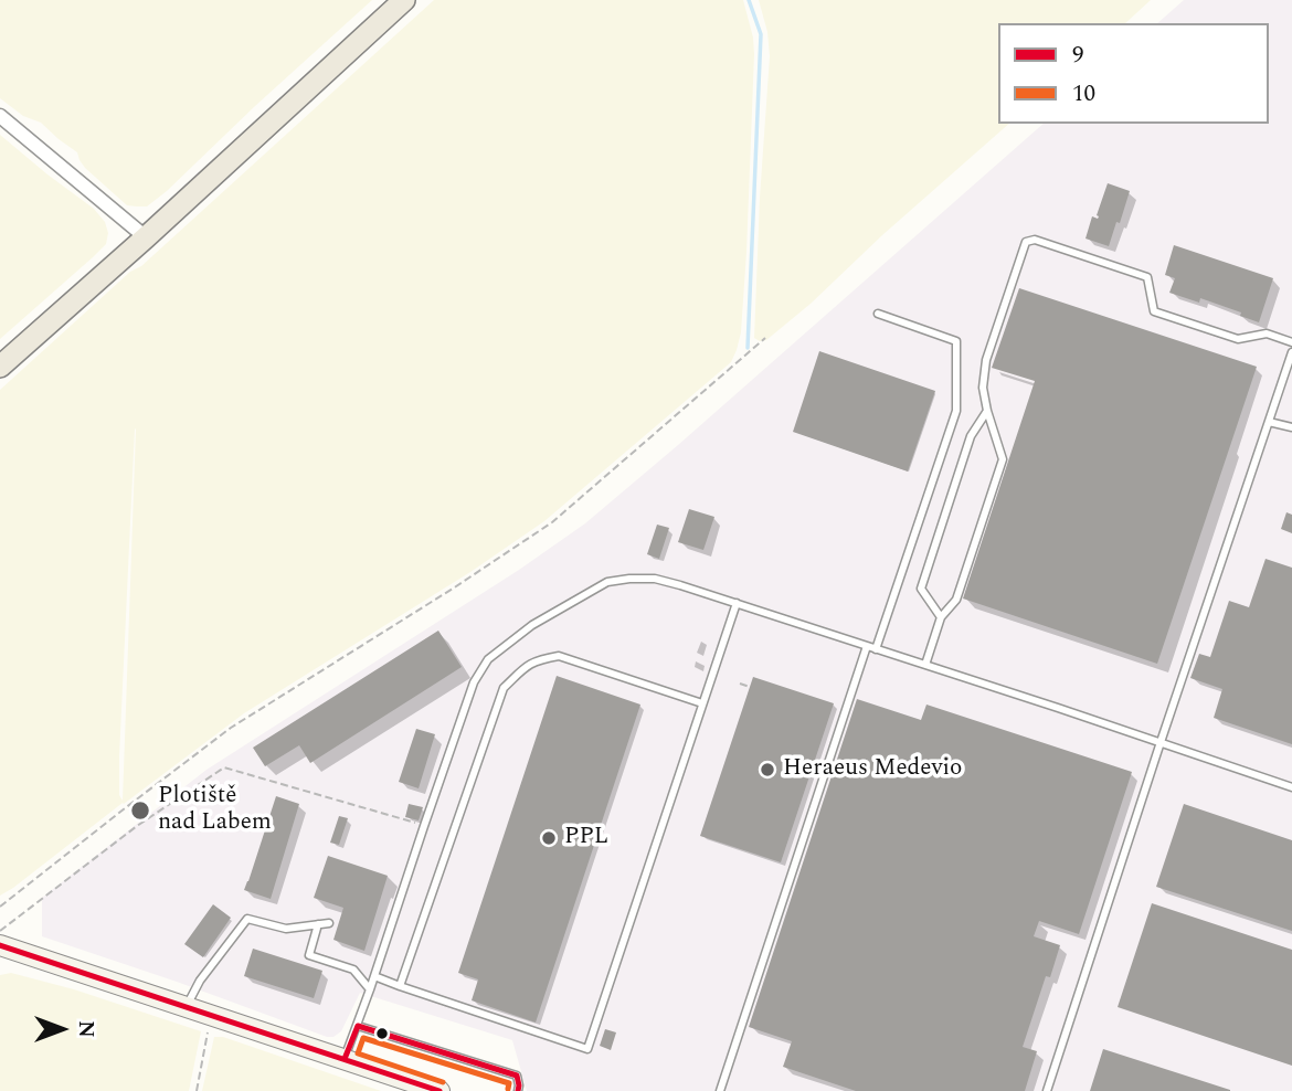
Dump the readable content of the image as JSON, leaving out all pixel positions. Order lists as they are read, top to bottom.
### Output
{
  "places": ["Heraeus Medevio", "Plotiště nad Labem", "PPL"],
  "lines": ["transit line 9", "transit line 10"],
  "legend": ["9", "10"],
  "north": "right"
}
